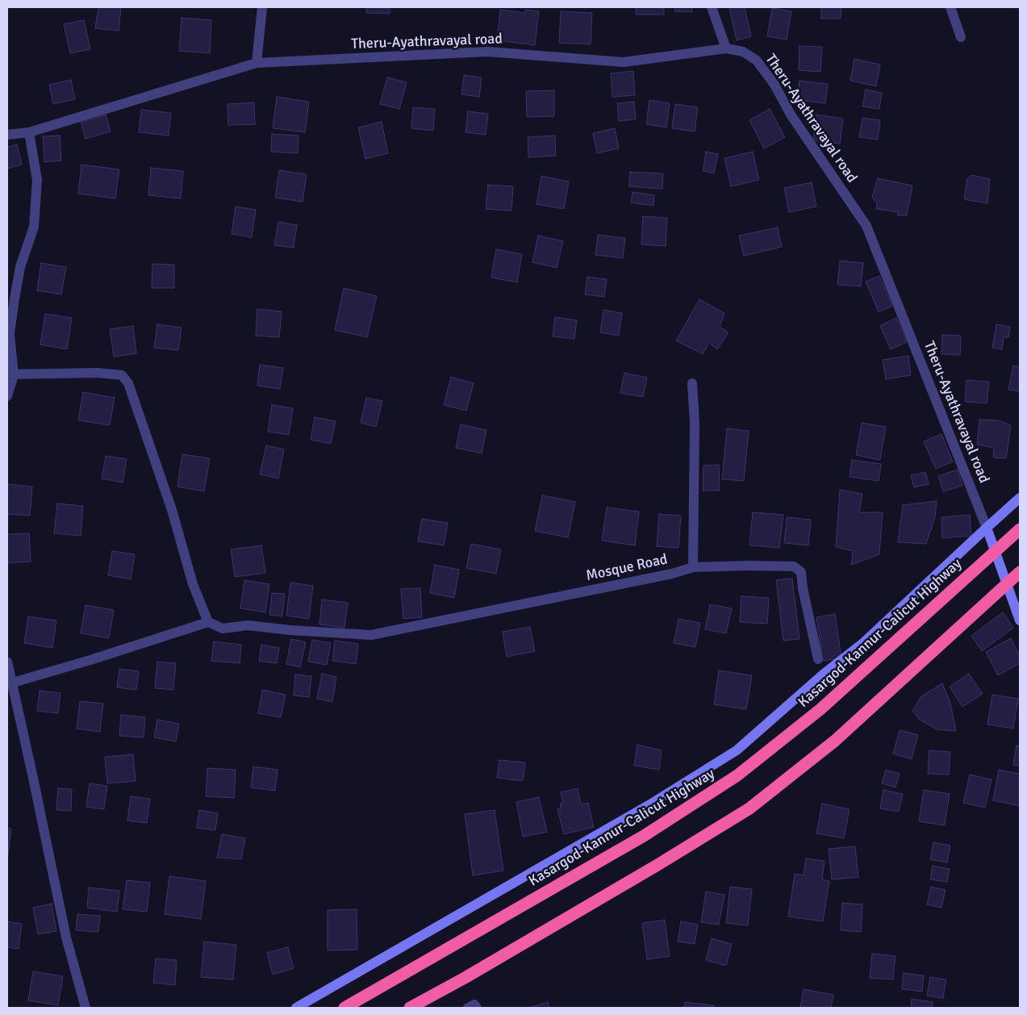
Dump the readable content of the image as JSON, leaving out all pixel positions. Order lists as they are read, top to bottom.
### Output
{
  "streets": {
    "highway": ["Kasargod-Kannur-Calicut Highway"],
    "street": ["Theru-Ayathravayal road", "Mosque Road"]
  }
}
